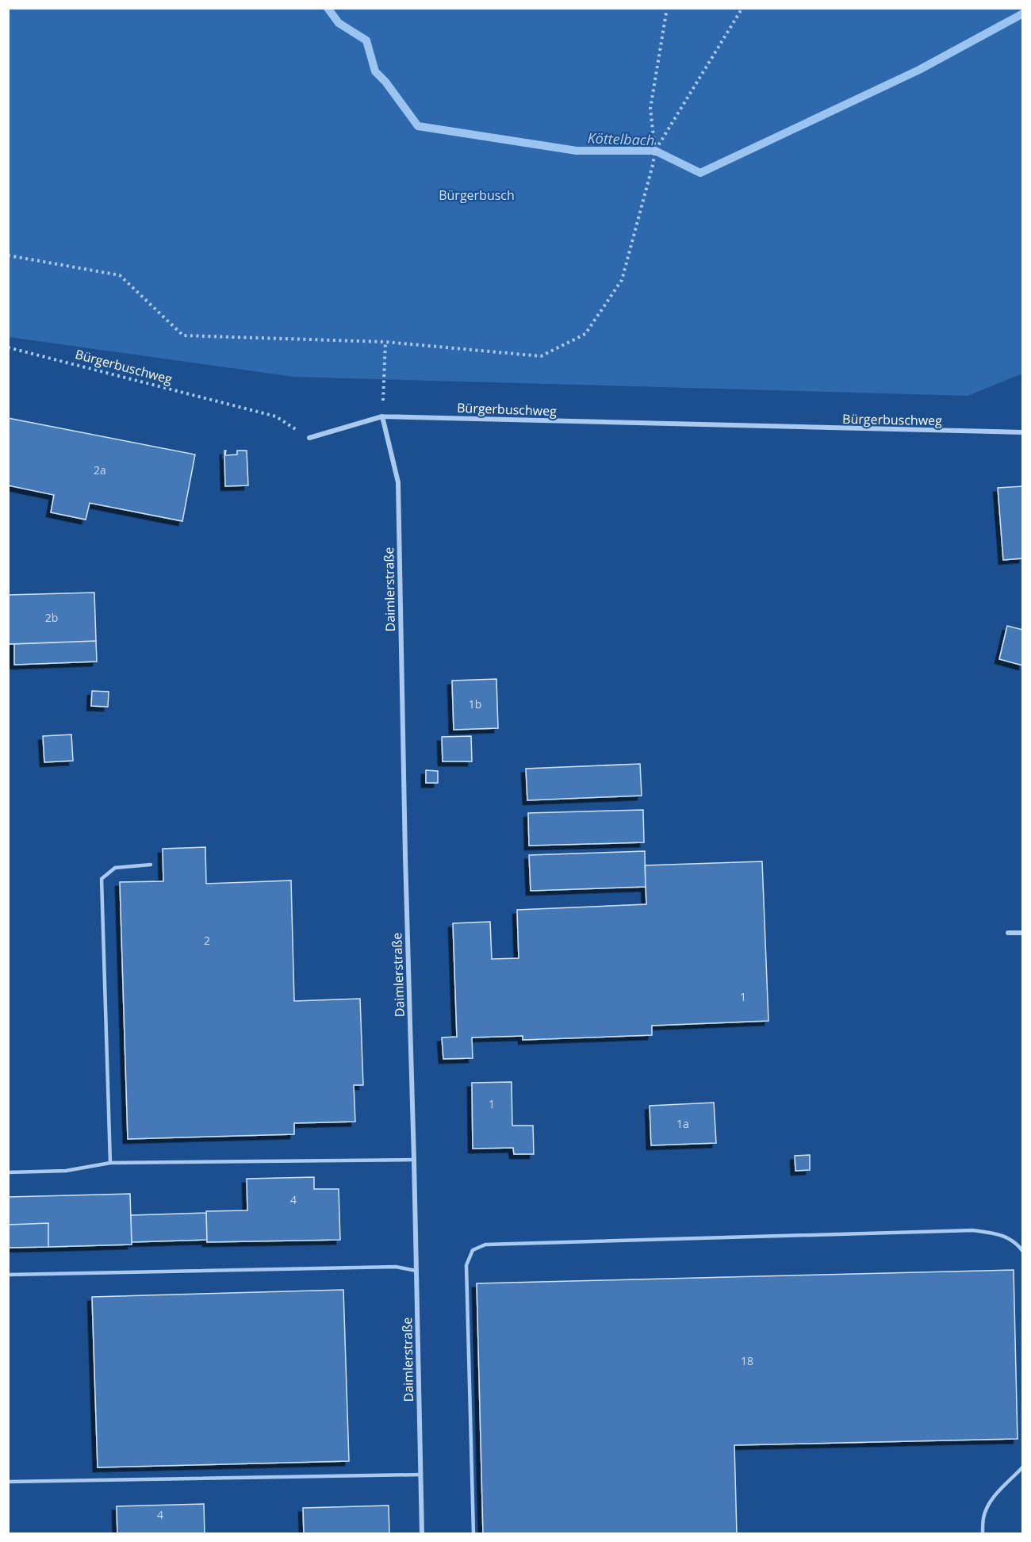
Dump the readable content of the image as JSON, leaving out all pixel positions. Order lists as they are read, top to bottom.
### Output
{
  "streets": {
    "street": ["Bürgerbuschweg", "Daimlerstraße"]
  },
  "crossings": [
    ["Bürgerbuschweg", "Daimlerstraße"]
  ],
  "water": ["Köttelbach"],
  "parks": ["Bürgerbusch"],
  "house_numbers": [
    "2a",
    "2b",
    "1b",
    "2",
    "1",
    "1",
    "1a",
    "4",
    "18",
    "4"
  ]
}
